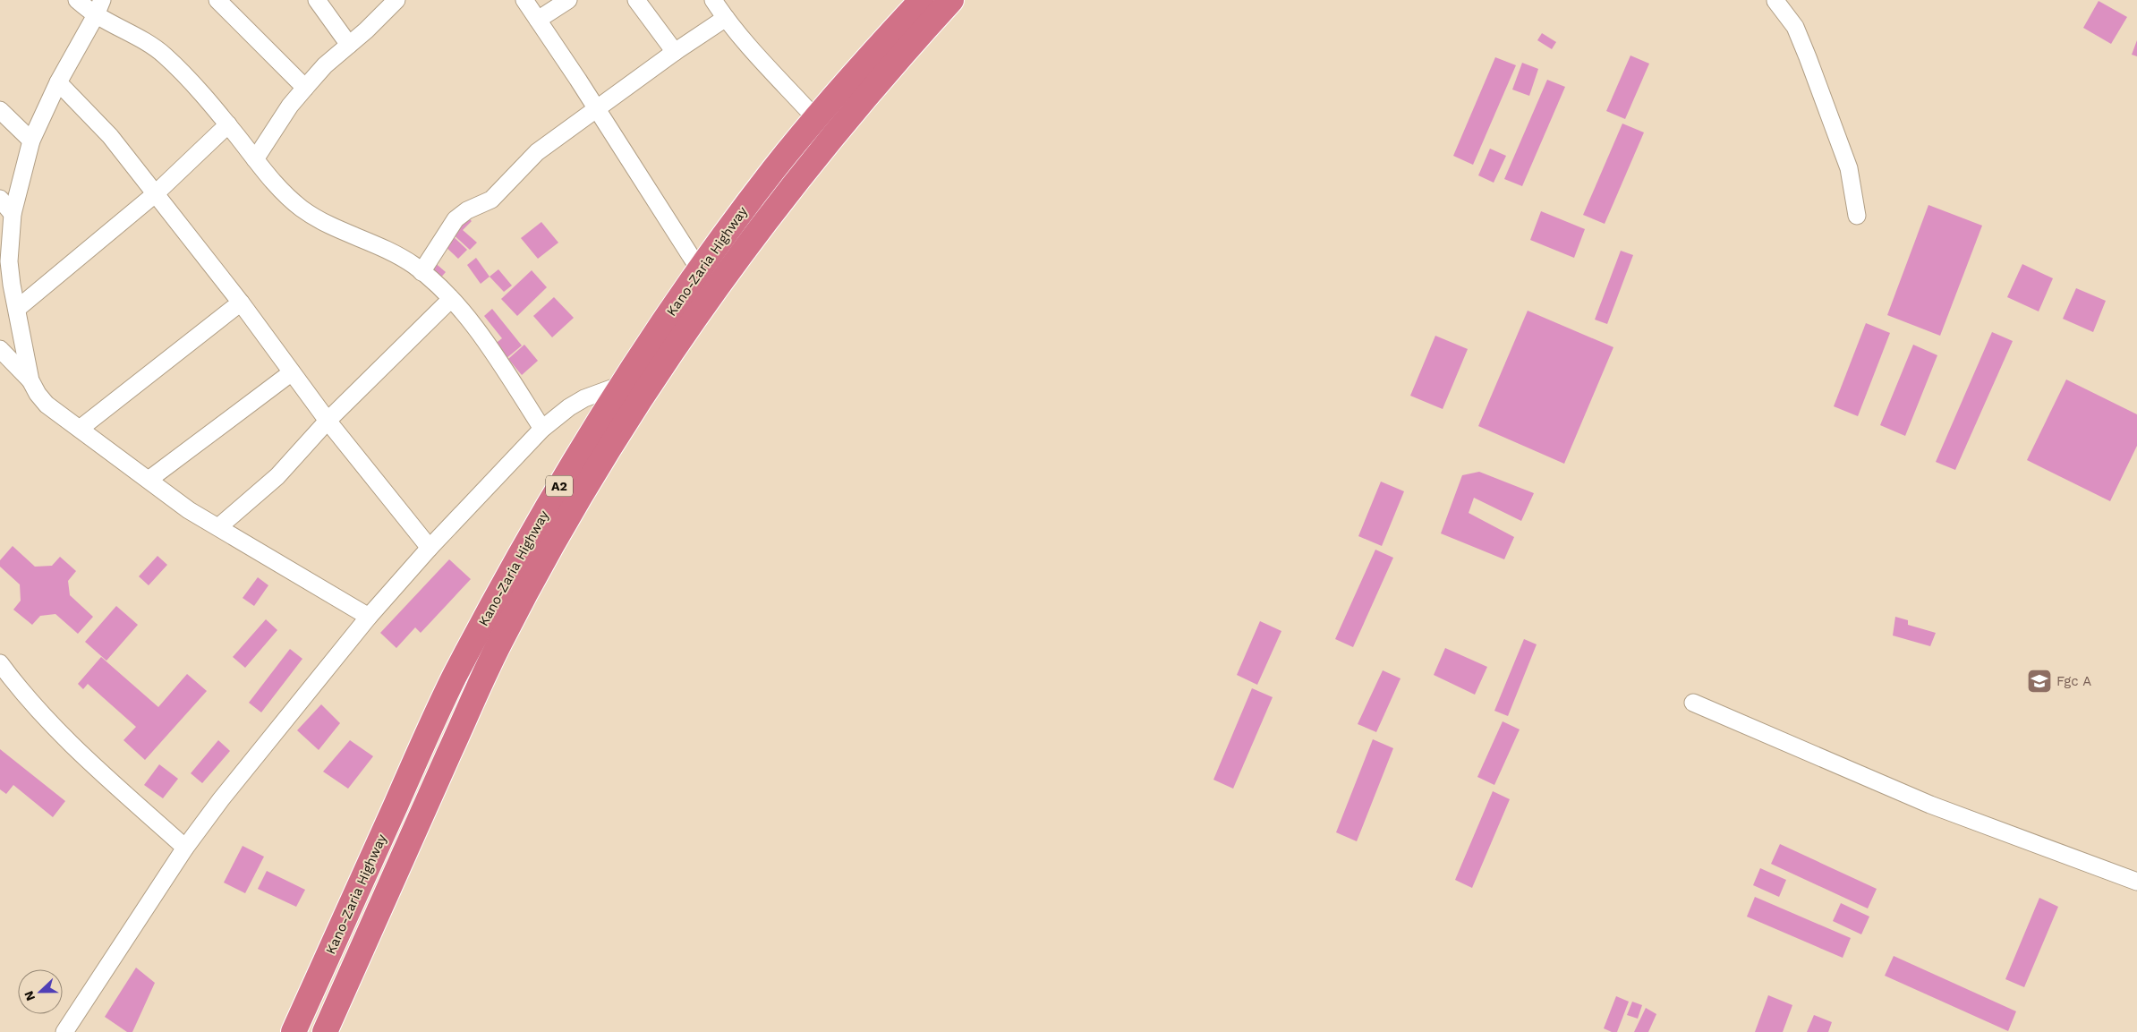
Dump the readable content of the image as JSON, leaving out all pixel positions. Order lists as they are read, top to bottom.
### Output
{
  "streets": {
    "highway": ["Kano-Zaria Highway", "A2"]
  },
  "places": {
    "school or university": ["Fgc A"]
  },
  "north": "left"
}
